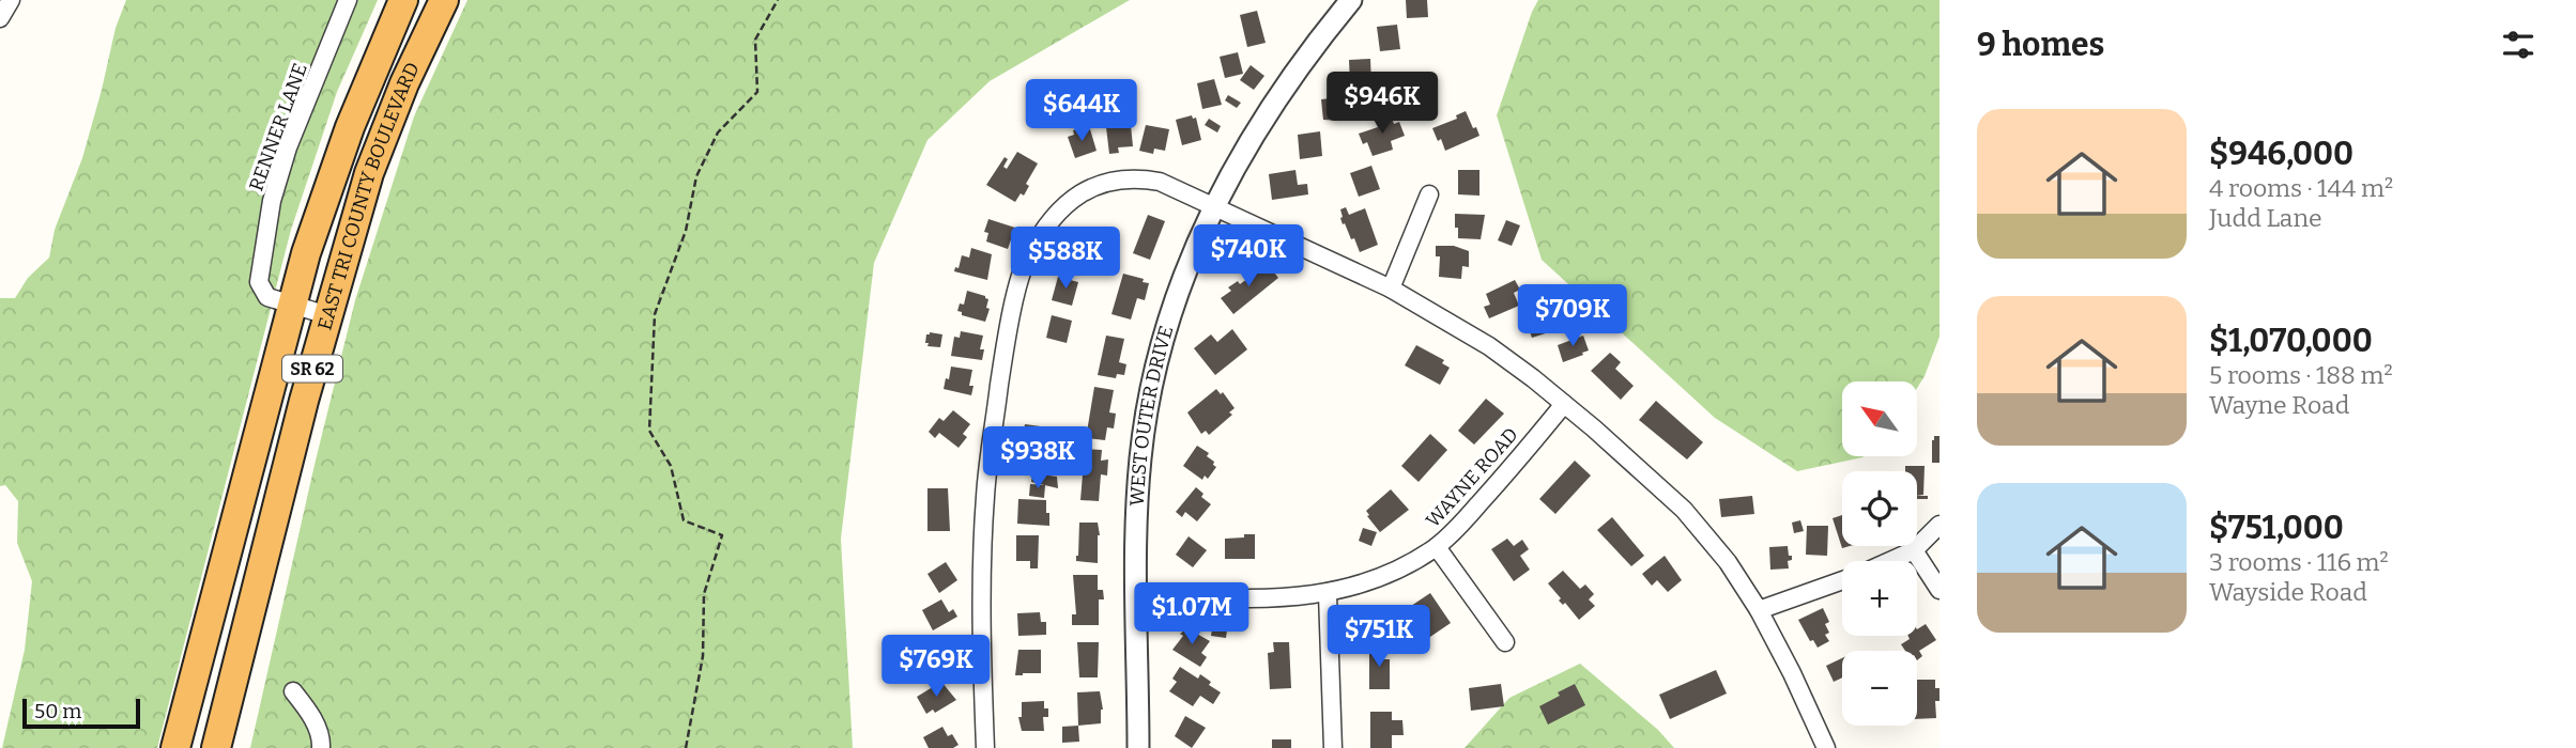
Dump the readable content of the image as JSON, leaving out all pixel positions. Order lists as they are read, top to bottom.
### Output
{
  "streets": {
    "highway": ["EAST TRI COUNTY BOULEVARD", "SR 62"],
    "street": ["RENNER LANE", "WEST OUTER DRIVE", "WAYNE ROAD"]
  },
  "crossings": [
    ["RENNER LANE", "EAST TRI COUNTY BOULEVARD"],
    ["WEST OUTER DRIVE", "WAYNE ROAD"]
  ],
  "scale_bar": "50 m",
  "north": "top left",
  "page": {
    "heading": "9 homes",
    "price": [
      "$946K",
      "$644K",
      "$740K",
      "$588K",
      "$709K",
      "$938K",
      "$1.07M",
      "$751K",
      "$769K"
    ],
    "list": [
      {
        "name": "$946,000",
        "note": "4 rooms · 144 m² · Judd Lane"
      },
      {
        "name": "$1,070,000",
        "note": "5 rooms · 188 m² · Wayne Road"
      },
      {
        "name": "$751,000",
        "note": "3 rooms · 116 m² · Wayside Road"
      }
    ],
    "map_buttons": ["+", "−"],
    "scale": "50 m"
  }
}
